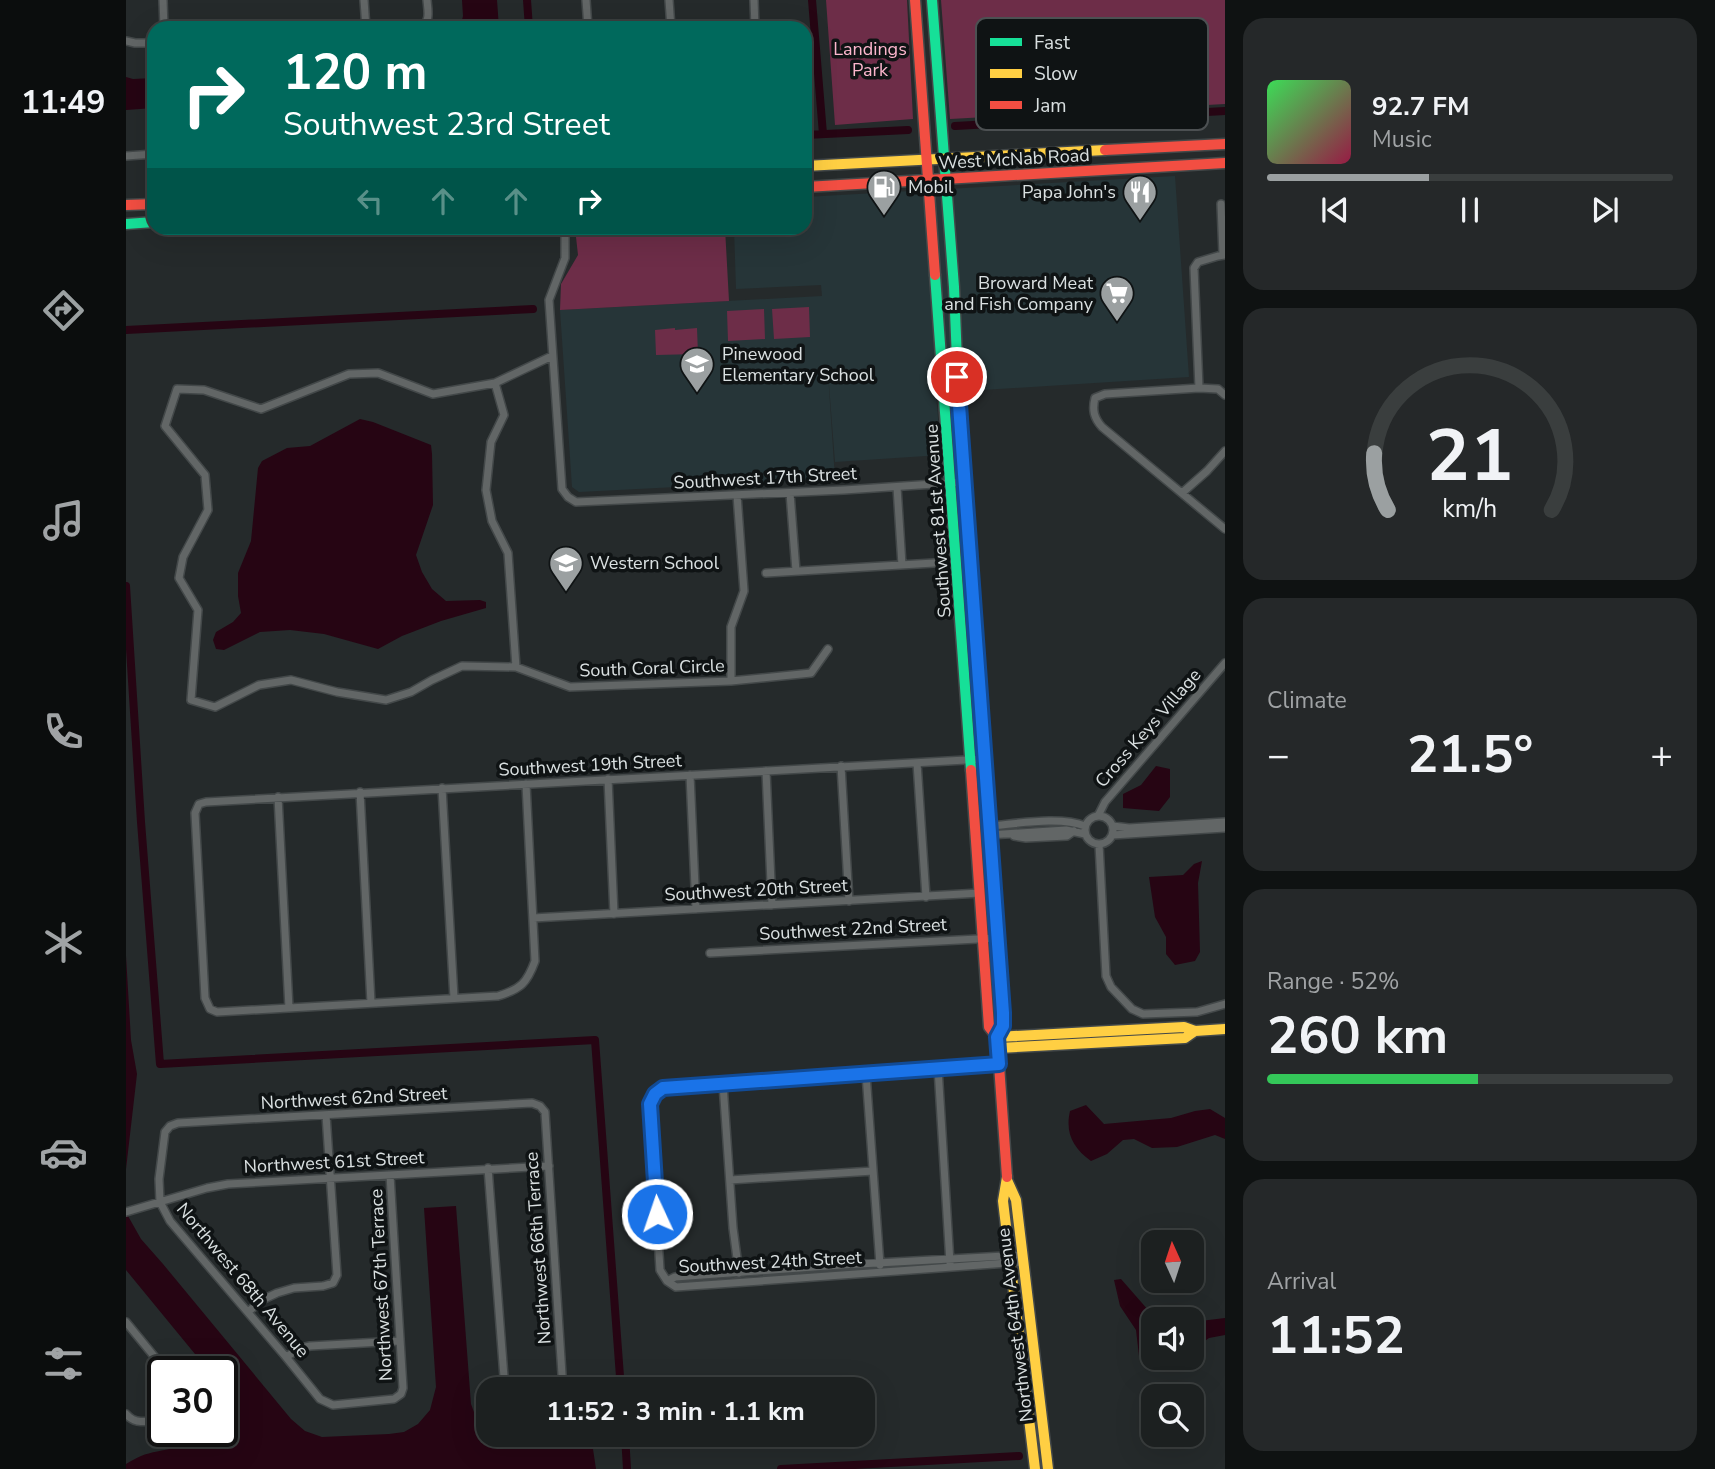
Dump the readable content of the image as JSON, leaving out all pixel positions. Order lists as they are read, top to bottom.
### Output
{
  "streets": {
    "street": [
      "West McNab Road",
      "Southwest 17th Street",
      "Southwest 81st Avenue",
      "South Coral Circle",
      "Cross Keys Village",
      "Southwest 19th Street",
      "Southwest 20th Street",
      "Southwest 22nd Street",
      "Northwest 62nd Street",
      "Northwest 61st Street",
      "Northwest 66th Terrace",
      "Southwest 24th Street",
      "Northwest 68th Avenue",
      "Northwest 67th Terrace",
      "Northwest 64th Avenue"
    ]
  },
  "crossings": [
    ["West McNab Road", "Southwest 81st Avenue"],
    ["Southwest 17th Street", "Southwest 81st Avenue"],
    ["Southwest 81st Avenue", "Southwest 19th Street"],
    ["Southwest 81st Avenue", "Southwest 20th Street"],
    ["Southwest 81st Avenue", "Southwest 22nd Street"],
    ["Southwest 81st Avenue", "Northwest 64th Avenue"],
    ["Northwest 62nd Street", "Northwest 66th Terrace"],
    ["Northwest 62nd Street", "Northwest 68th Avenue"],
    ["Northwest 61st Street", "Northwest 66th Terrace"],
    ["Northwest 61st Street", "Northwest 68th Avenue"],
    ["Northwest 61st Street", "Northwest 67th Terrace"],
    ["Southwest 24th Street", "Northwest 64th Avenue"],
    ["Northwest 68th Avenue", "Northwest 67th Terrace"]
  ],
  "parks": ["Landings Park"],
  "places": {
    "fuel station": ["Mobil"],
    "restaurant": ["Papa John's"],
    "supermarket": ["Broward Meat and Fish Company"],
    "school or university": ["Pinewood Elementary School", "Western School"]
  },
  "legend": ["Fast", "Slow", "Jam"],
  "north": "top",
  "page": {
    "tabs": "11:49",
    "turn": ["120 m", "Southwest 23rd Street"],
    "song": ["92.7 FM", "Music"],
    "tile": [
      "Climate",
      ["Range · 52%", "260 km"],
      ["Arrival", "11:52"]
    ],
    "heat": ["−", "21.5°", "+"],
    "limit": "30",
    "trip": "11:52 · 3 min · 1.1 km",
    "gauge": ["21", "km/h"]
  }
}
